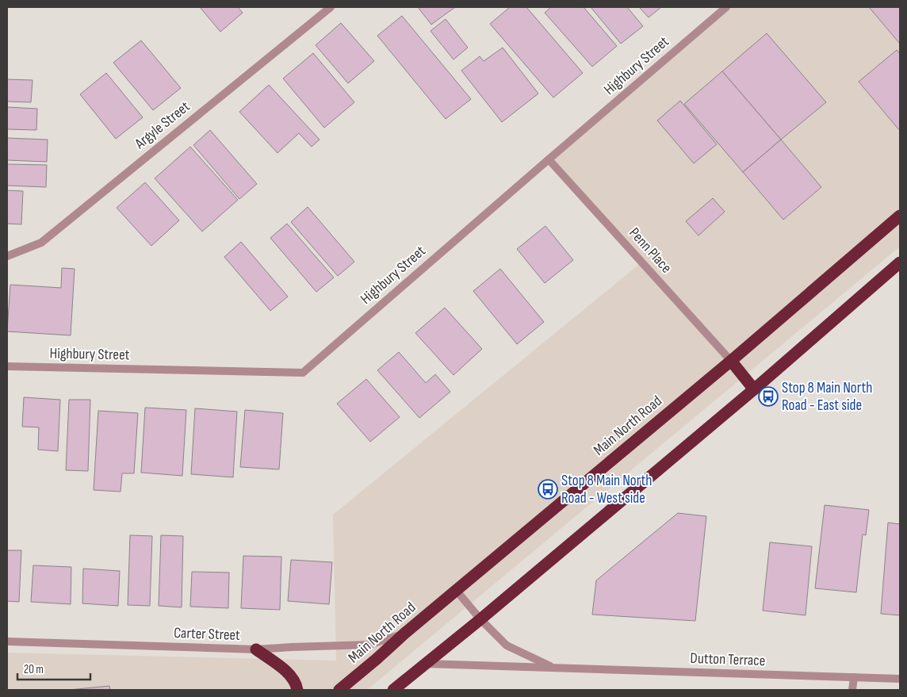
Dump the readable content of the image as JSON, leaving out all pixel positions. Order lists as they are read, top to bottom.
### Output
{
  "streets": {
    "highway": ["Main North Road"],
    "street": [
      "Highbury Street",
      "Argyle Street",
      "Penn Place",
      "Carter Street",
      "Dutton Terrace"
    ]
  },
  "crossings": [
    ["Highbury Street", "Penn Place"],
    ["Penn Place", "Main North Road"],
    ["Main North Road", "Carter Street"],
    ["Main North Road", "Dutton Terrace"]
  ],
  "places": {
    "bus stop": ["Stop 8 Main North Road - East side", "Stop 8 Main North Road - West side"]
  },
  "scale_bar": "20 m"
}
